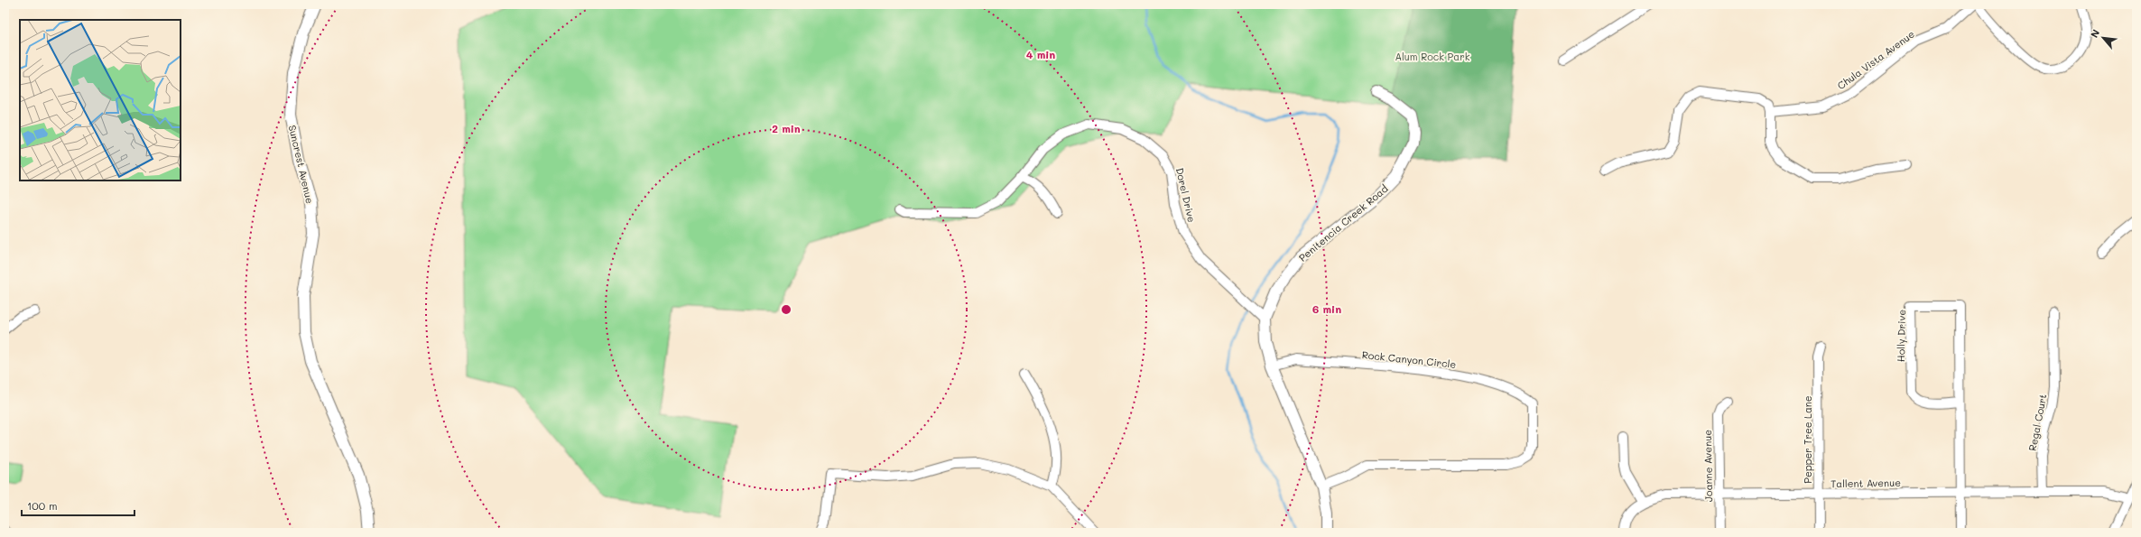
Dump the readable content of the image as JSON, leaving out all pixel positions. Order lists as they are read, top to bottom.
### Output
{
  "streets": {
    "street": [
      "Chula Vista Avenue",
      "Suncrest Avenue",
      "Dorel Drive",
      "Penitencia Creek Road",
      "Holly Drive",
      "Rock Canyon Circle",
      "Regal Court",
      "Pepper Tree Lane",
      "Joanne Avenue",
      "Tallent Avenue"
    ]
  },
  "crossings": [
    ["Dorel Drive", "Penitencia Creek Road"],
    ["Penitencia Creek Road", "Rock Canyon Circle"],
    ["Holly Drive", "Tallent Avenue"],
    ["Regal Court", "Tallent Avenue"],
    ["Pepper Tree Lane", "Tallent Avenue"],
    ["Joanne Avenue", "Tallent Avenue"]
  ],
  "parks": ["Alum Rock Park"],
  "scale_bar": "100 m",
  "north": "top left",
  "rings": ["4 min", "2 min", "6 min"]
}
